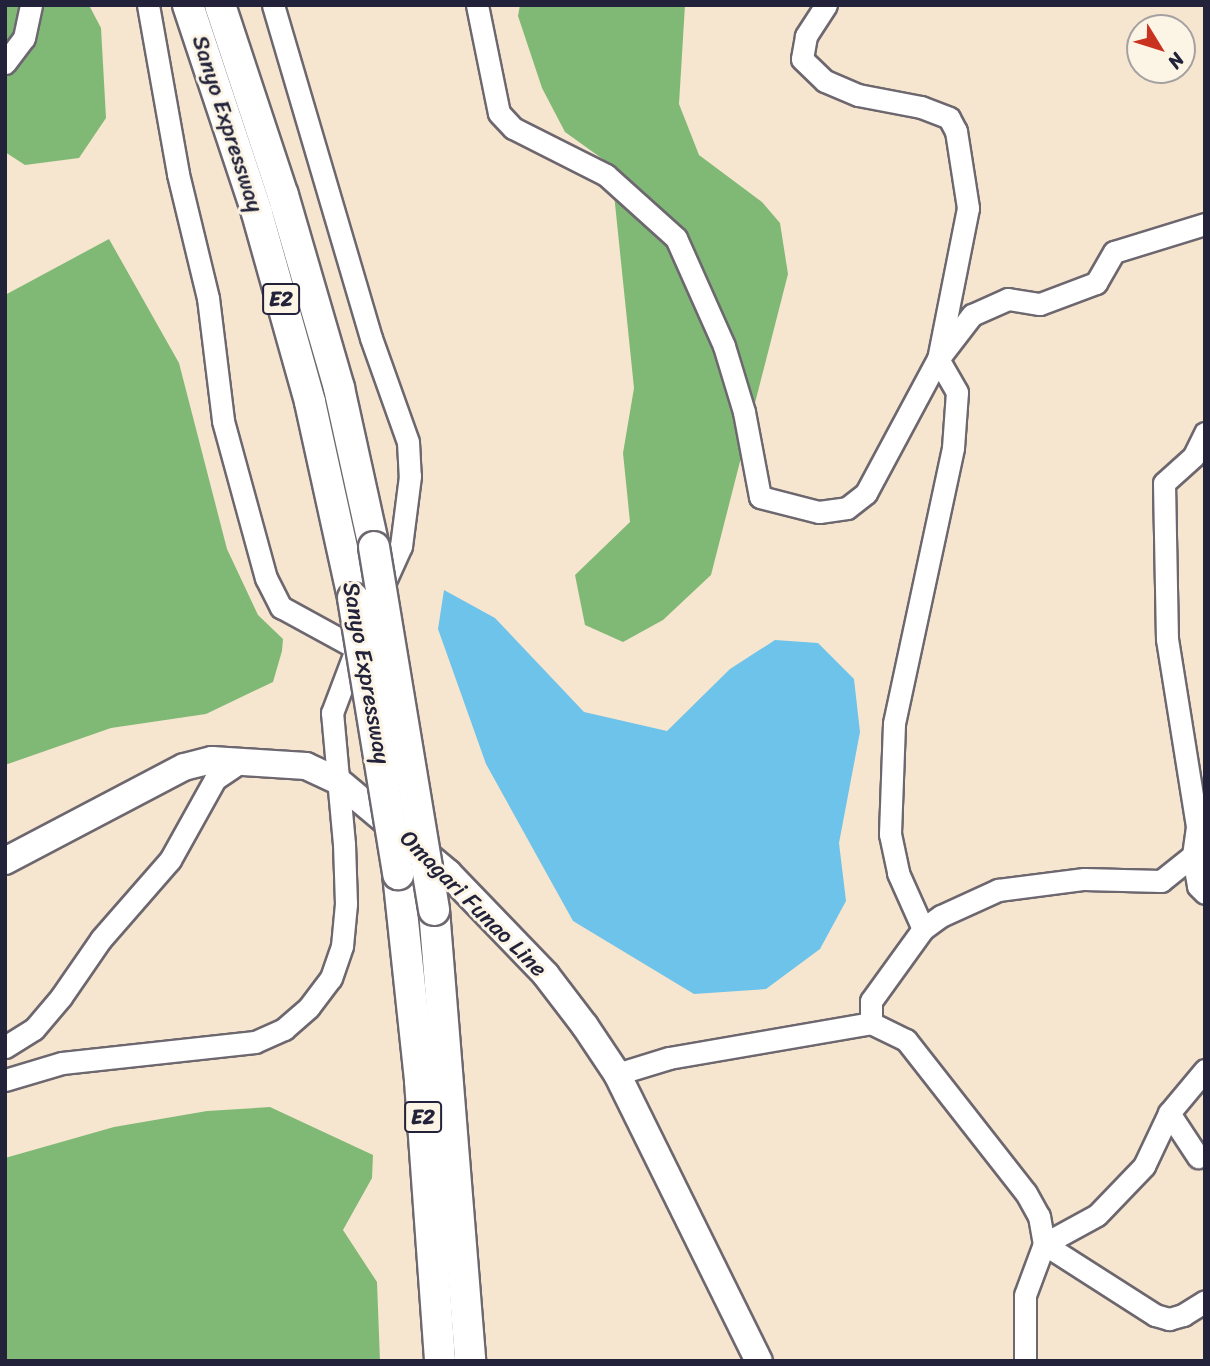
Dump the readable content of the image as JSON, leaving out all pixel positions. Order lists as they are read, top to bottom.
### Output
{
  "streets": {
    "highway": ["Sanyo Expressway", "E2"],
    "main road": ["Omagari Funao Line"]
  },
  "north": "bottom right"
}
